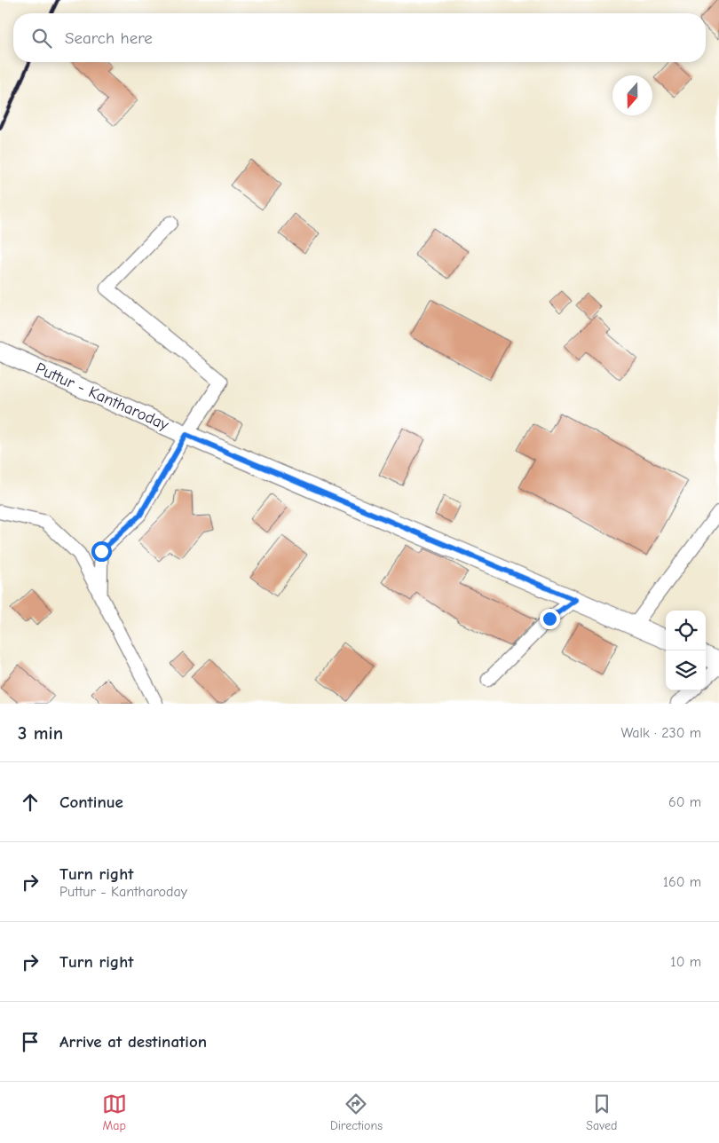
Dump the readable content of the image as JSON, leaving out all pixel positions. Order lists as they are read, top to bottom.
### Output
{
  "streets": {
    "main road": ["Puttur - Kantharoday"]
  },
  "north": "bottom",
  "page": {
    "search": "Search here",
    "heading": ["3 min", "Walk · 230 m"],
    "list": [
      ["Continue", "60 m"],
      ["Turn right", "Puttur - Kantharoday", "160 m"],
      ["Turn right", "10 m"],
      "Arrive at destination"
    ],
    "nav": ["Map", "Directions", "Saved"]
  }
}
